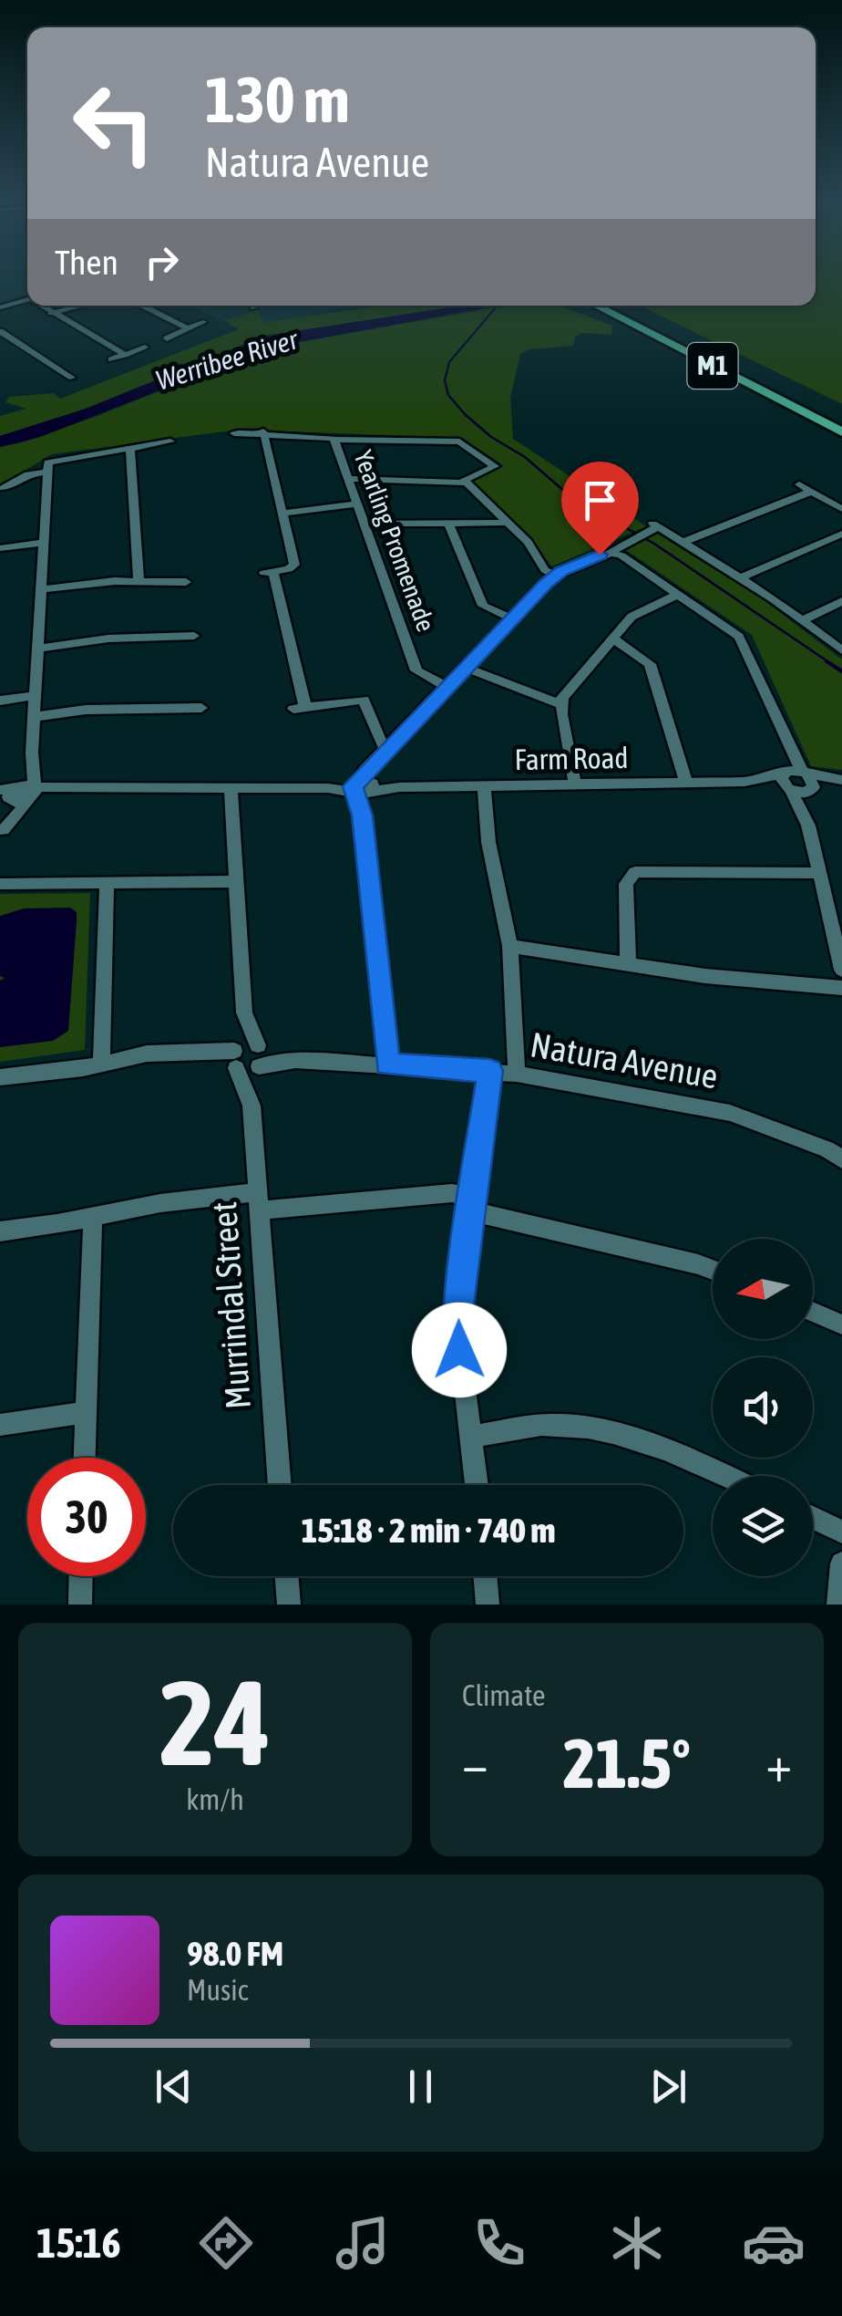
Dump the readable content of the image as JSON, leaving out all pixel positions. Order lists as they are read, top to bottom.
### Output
{
  "streets": {
    "highway": ["M1"],
    "street": [
      "Yearling Promenade",
      "Farm Road",
      "Natura Avenue",
      "Murrindal Street"
    ]
  },
  "crossings": [
    ["Natura Avenue", "Murrindal Street"]
  ],
  "water": ["Werribee River"],
  "north": "left",
  "page": {
    "turn": ["130 m", "Natura Avenue"],
    "then": "Then",
    "limit": "30",
    "trip": "15:18 · 2 min · 740 m",
    "tile": [
      ["24", "km/h"],
      "Climate"
    ],
    "heat": ["−", "21.5°", "+"],
    "song": ["98.0 FM", "Music"],
    "tabs": "15:16"
  }
}
